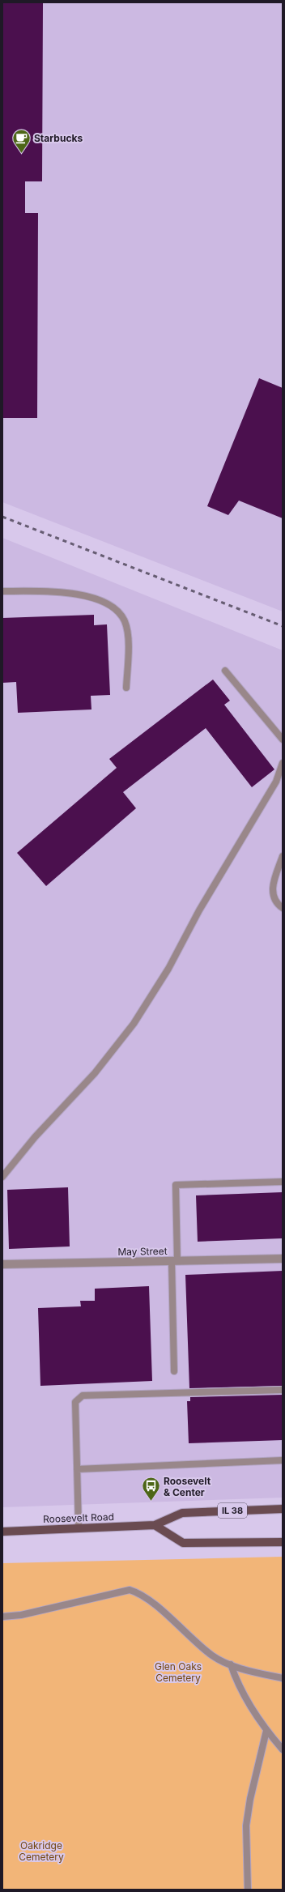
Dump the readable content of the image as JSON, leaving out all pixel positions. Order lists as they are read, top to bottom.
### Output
{
  "streets": {
    "main road": ["IL 38", "Roosevelt Road"],
    "street": ["May Street"]
  },
  "parks": ["Glen Oaks Cemetery", "Oakridge Cemetery"],
  "places": {
    "cafe": ["Starbucks"],
    "bus stop": ["Roosevelt & Center"]
  }
}
